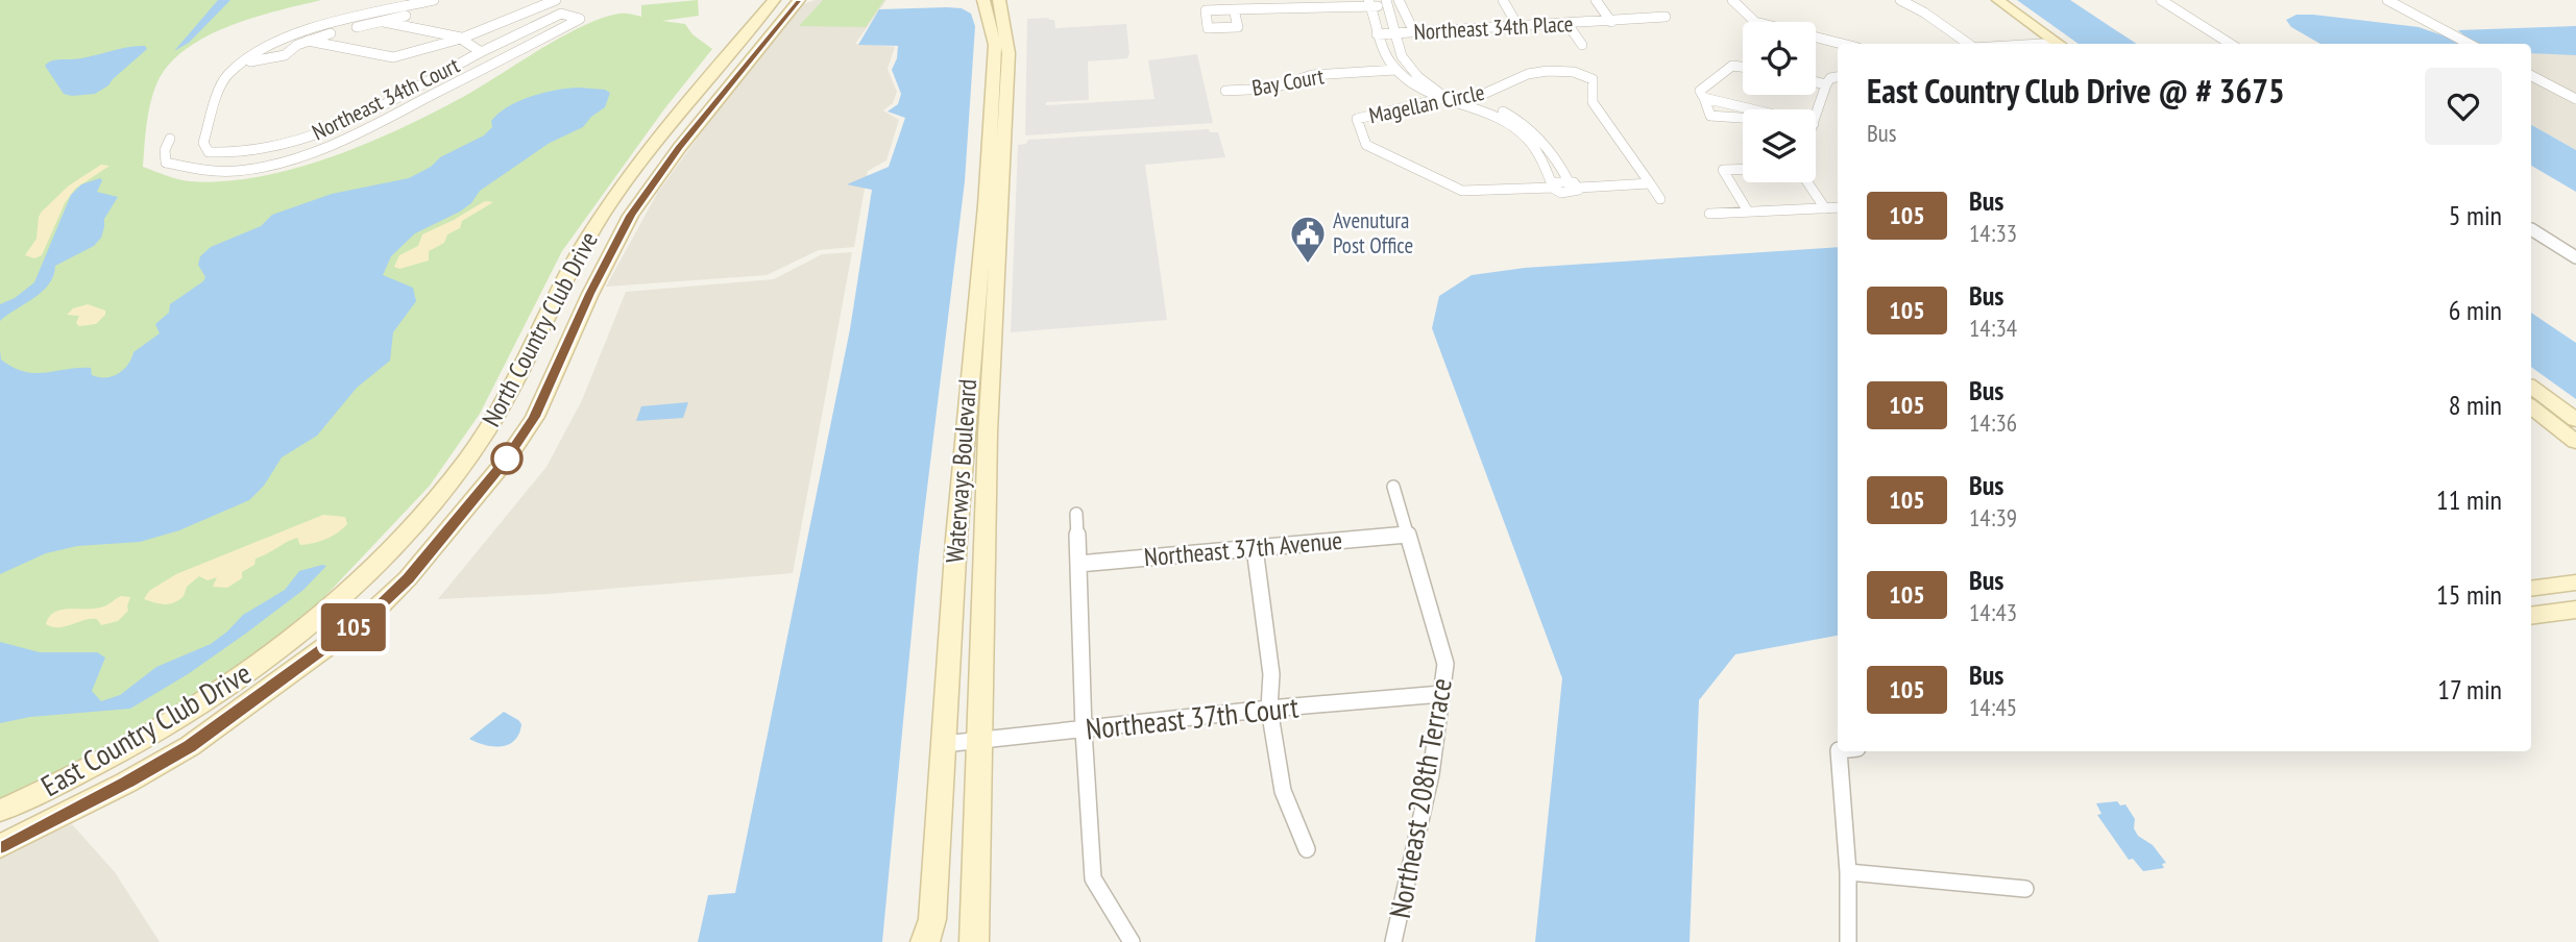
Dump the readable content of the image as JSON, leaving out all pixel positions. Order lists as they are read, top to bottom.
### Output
{
  "streets": {
    "street": [
      "Northeast 34th Place",
      "Bay Court",
      "Northeast 34th Court",
      "Magellan Circle",
      "North Country Club Drive",
      "Waterways Boulevard",
      "Northeast 37th Avenue",
      "Northeast 37th Court",
      "East Country Club Drive",
      "Northeast 208th Terrace"
    ]
  },
  "crossings": [
    ["North Country Club Drive", "East Country Club Drive"],
    ["Waterways Boulevard", "Northeast 37th Court"],
    ["Northeast 37th Avenue", "Northeast 208th Terrace"],
    ["Northeast 37th Court", "Northeast 208th Terrace"]
  ],
  "places": {
    "public building": ["Avenutura Post Office"]
  },
  "lines": ["bus line 105"],
  "page": {
    "on_map": "105",
    "heading": ["East Country Club Drive @ # 3675", "Bus"],
    "list": [
      {
        "mark": "105",
        "name": "Bus",
        "note": "14:33",
        "value": "5 min"
      },
      {
        "mark": "105",
        "name": "Bus",
        "note": "14:34",
        "value": "6 min"
      },
      {
        "mark": "105",
        "name": "Bus",
        "note": "14:36",
        "value": "8 min"
      },
      {
        "mark": "105",
        "name": "Bus",
        "note": "14:39",
        "value": "11 min"
      },
      {
        "mark": "105",
        "name": "Bus",
        "note": "14:43",
        "value": "15 min"
      },
      {
        "mark": "105",
        "name": "Bus",
        "note": "14:45",
        "value": "17 min"
      }
    ]
  }
}
